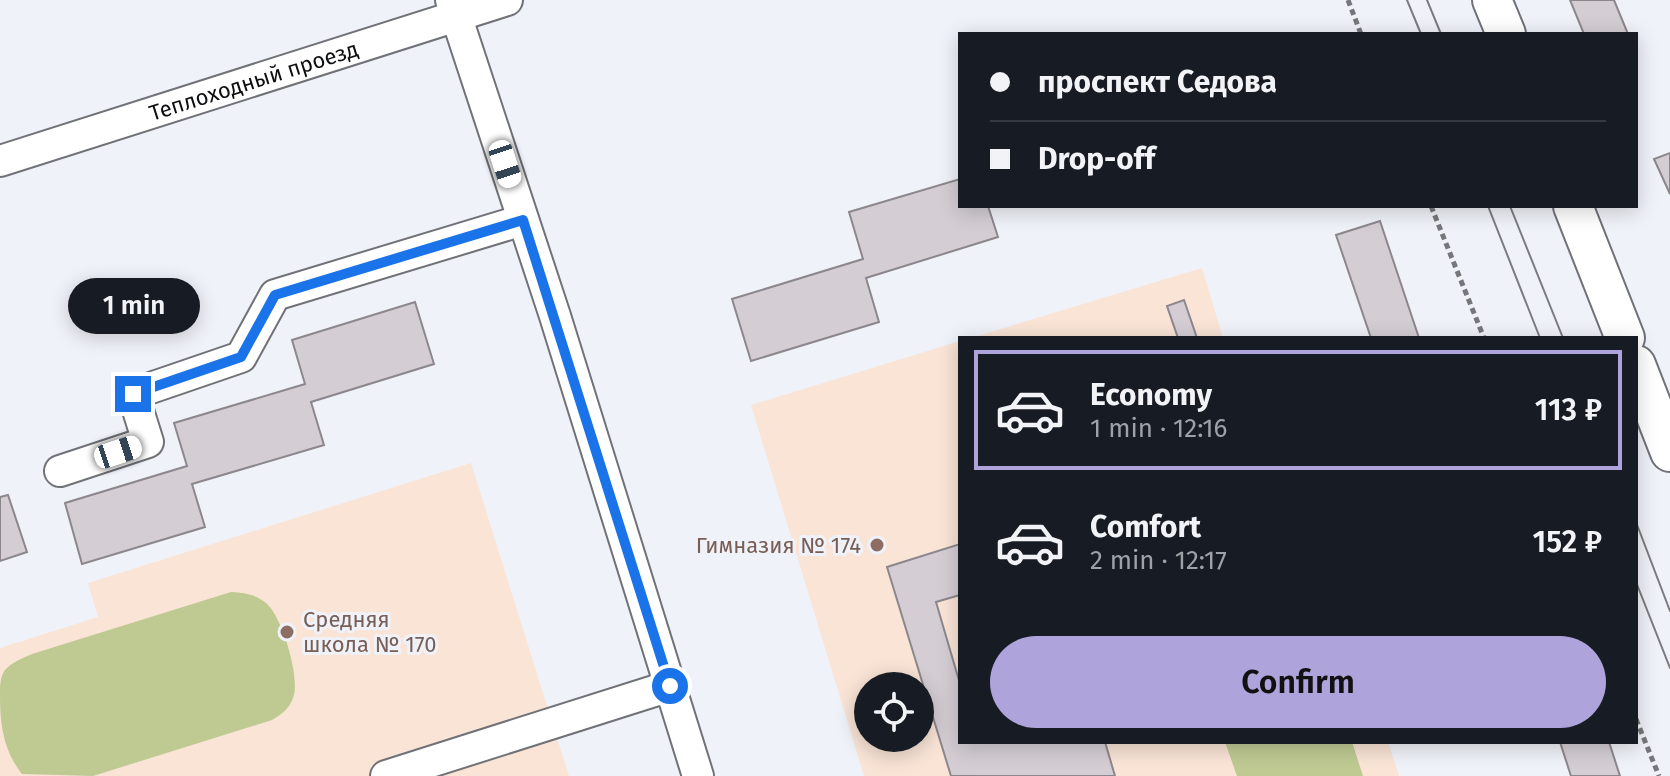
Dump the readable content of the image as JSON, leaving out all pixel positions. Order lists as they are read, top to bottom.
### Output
{
  "streets": {
    "street": ["Теплоходный проезд"]
  },
  "places": ["Гимназия № 174", "Средняя школа № 170"],
  "page": {
    "banner": ["проспект Седова", "Drop-off"],
    "bubble": "1 min",
    "list": [
      {
        "name": "Economy",
        "note": "1 min · 12:16",
        "value": "113 ₽"
      },
      {
        "name": "Comfort",
        "note": "2 min · 12:17",
        "value": "152 ₽"
      }
    ],
    "buttons": "Confirm"
  }
}
